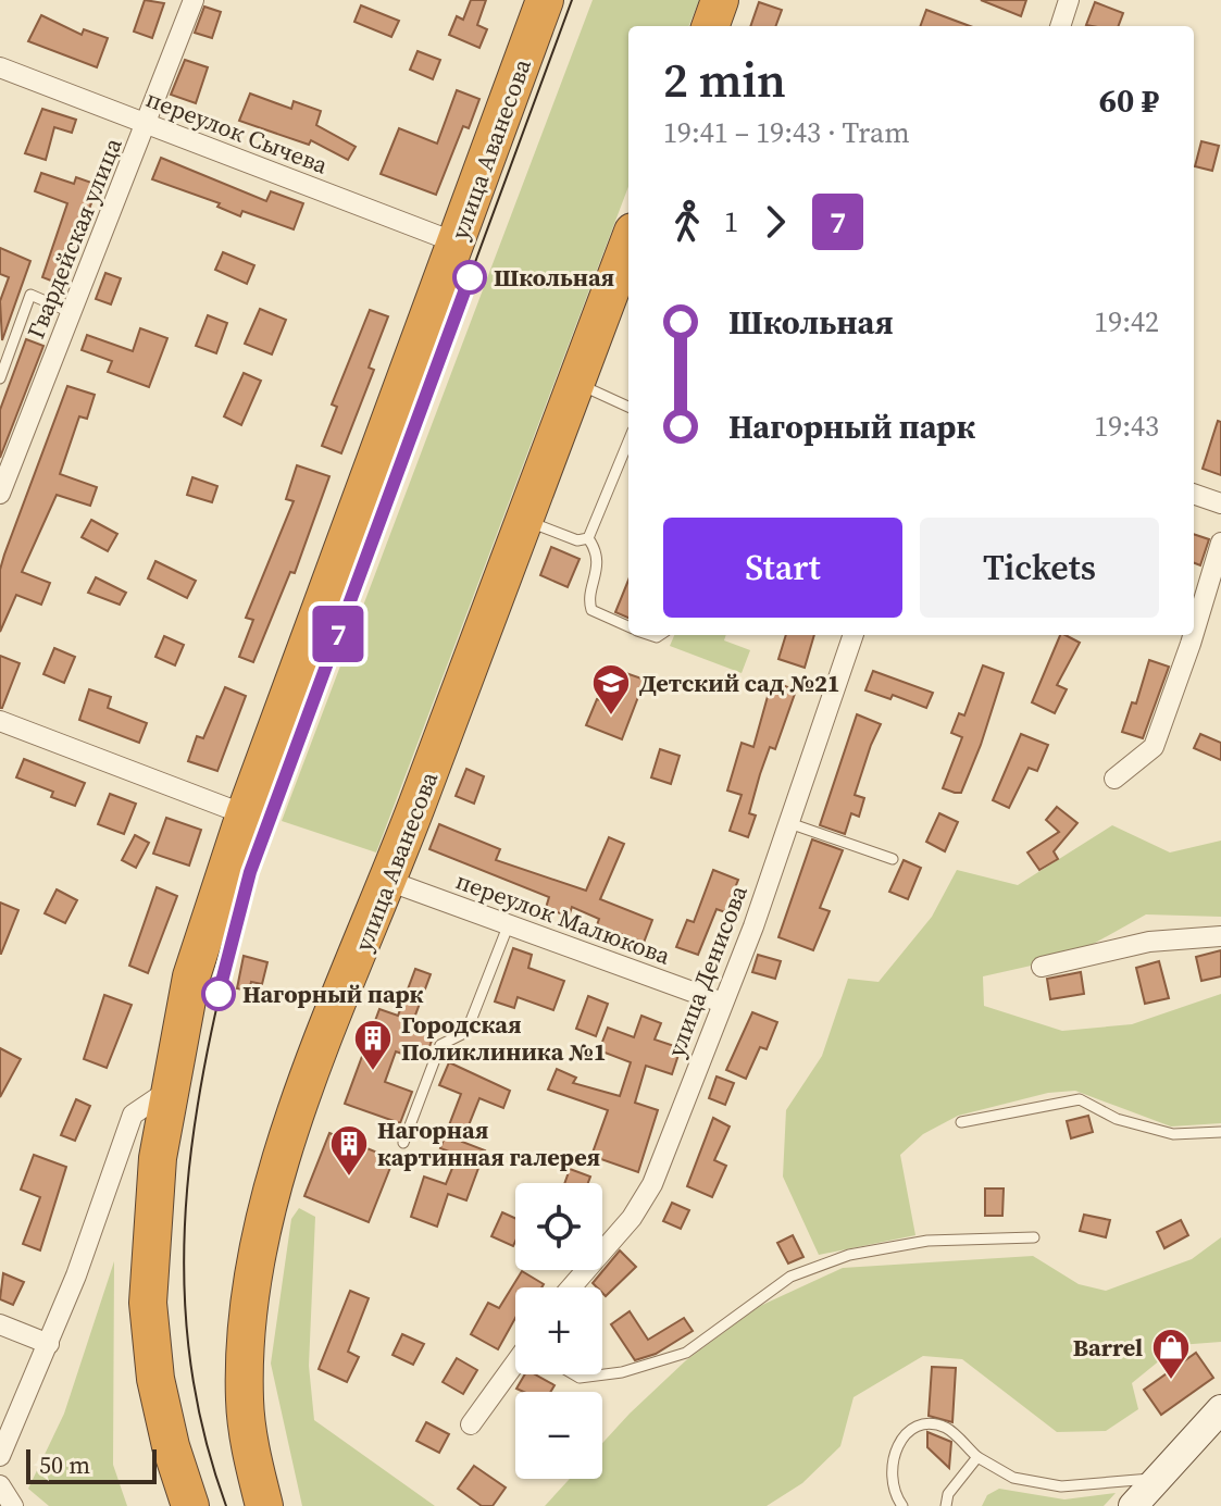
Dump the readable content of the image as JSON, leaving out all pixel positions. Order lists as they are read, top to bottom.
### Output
{
  "streets": {
    "highway": ["улица Аванесова"],
    "street": [
      "переулок Сычева",
      "Гвардейская улица",
      "переулок Малюкова",
      "улица Денисова"
    ]
  },
  "crossings": [
    ["переулок Сычева", "улица Аванесова"],
    ["переулок Сычева", "Гвардейская улица"],
    ["улица Аванесова", "переулок Малюкова"],
    ["переулок Малюкова", "улица Денисова"]
  ],
  "places": {
    "other": ["Школьная", "Нагорный парк"],
    "school or university": ["Детский сад №21"],
    "building": ["Городская Поликлиника №1", "Нагорная картинная галерея"],
    "shop": ["Barrel"]
  },
  "lines": ["tram line 7"],
  "scale_bar": "50 m",
  "page": {
    "on_map": "7",
    "heading": ["2 min", "19:41 – 19:43 · Tram", "60 ₽"],
    "legs": ["1", "7"],
    "list": [
      {
        "name": "Школьная",
        "value": "19:42"
      },
      {
        "name": "Нагорный парк",
        "value": "19:43"
      }
    ],
    "buttons": ["Start", "Tickets"],
    "map_buttons": ["+", "−"],
    "scale": "50 m"
  }
}
